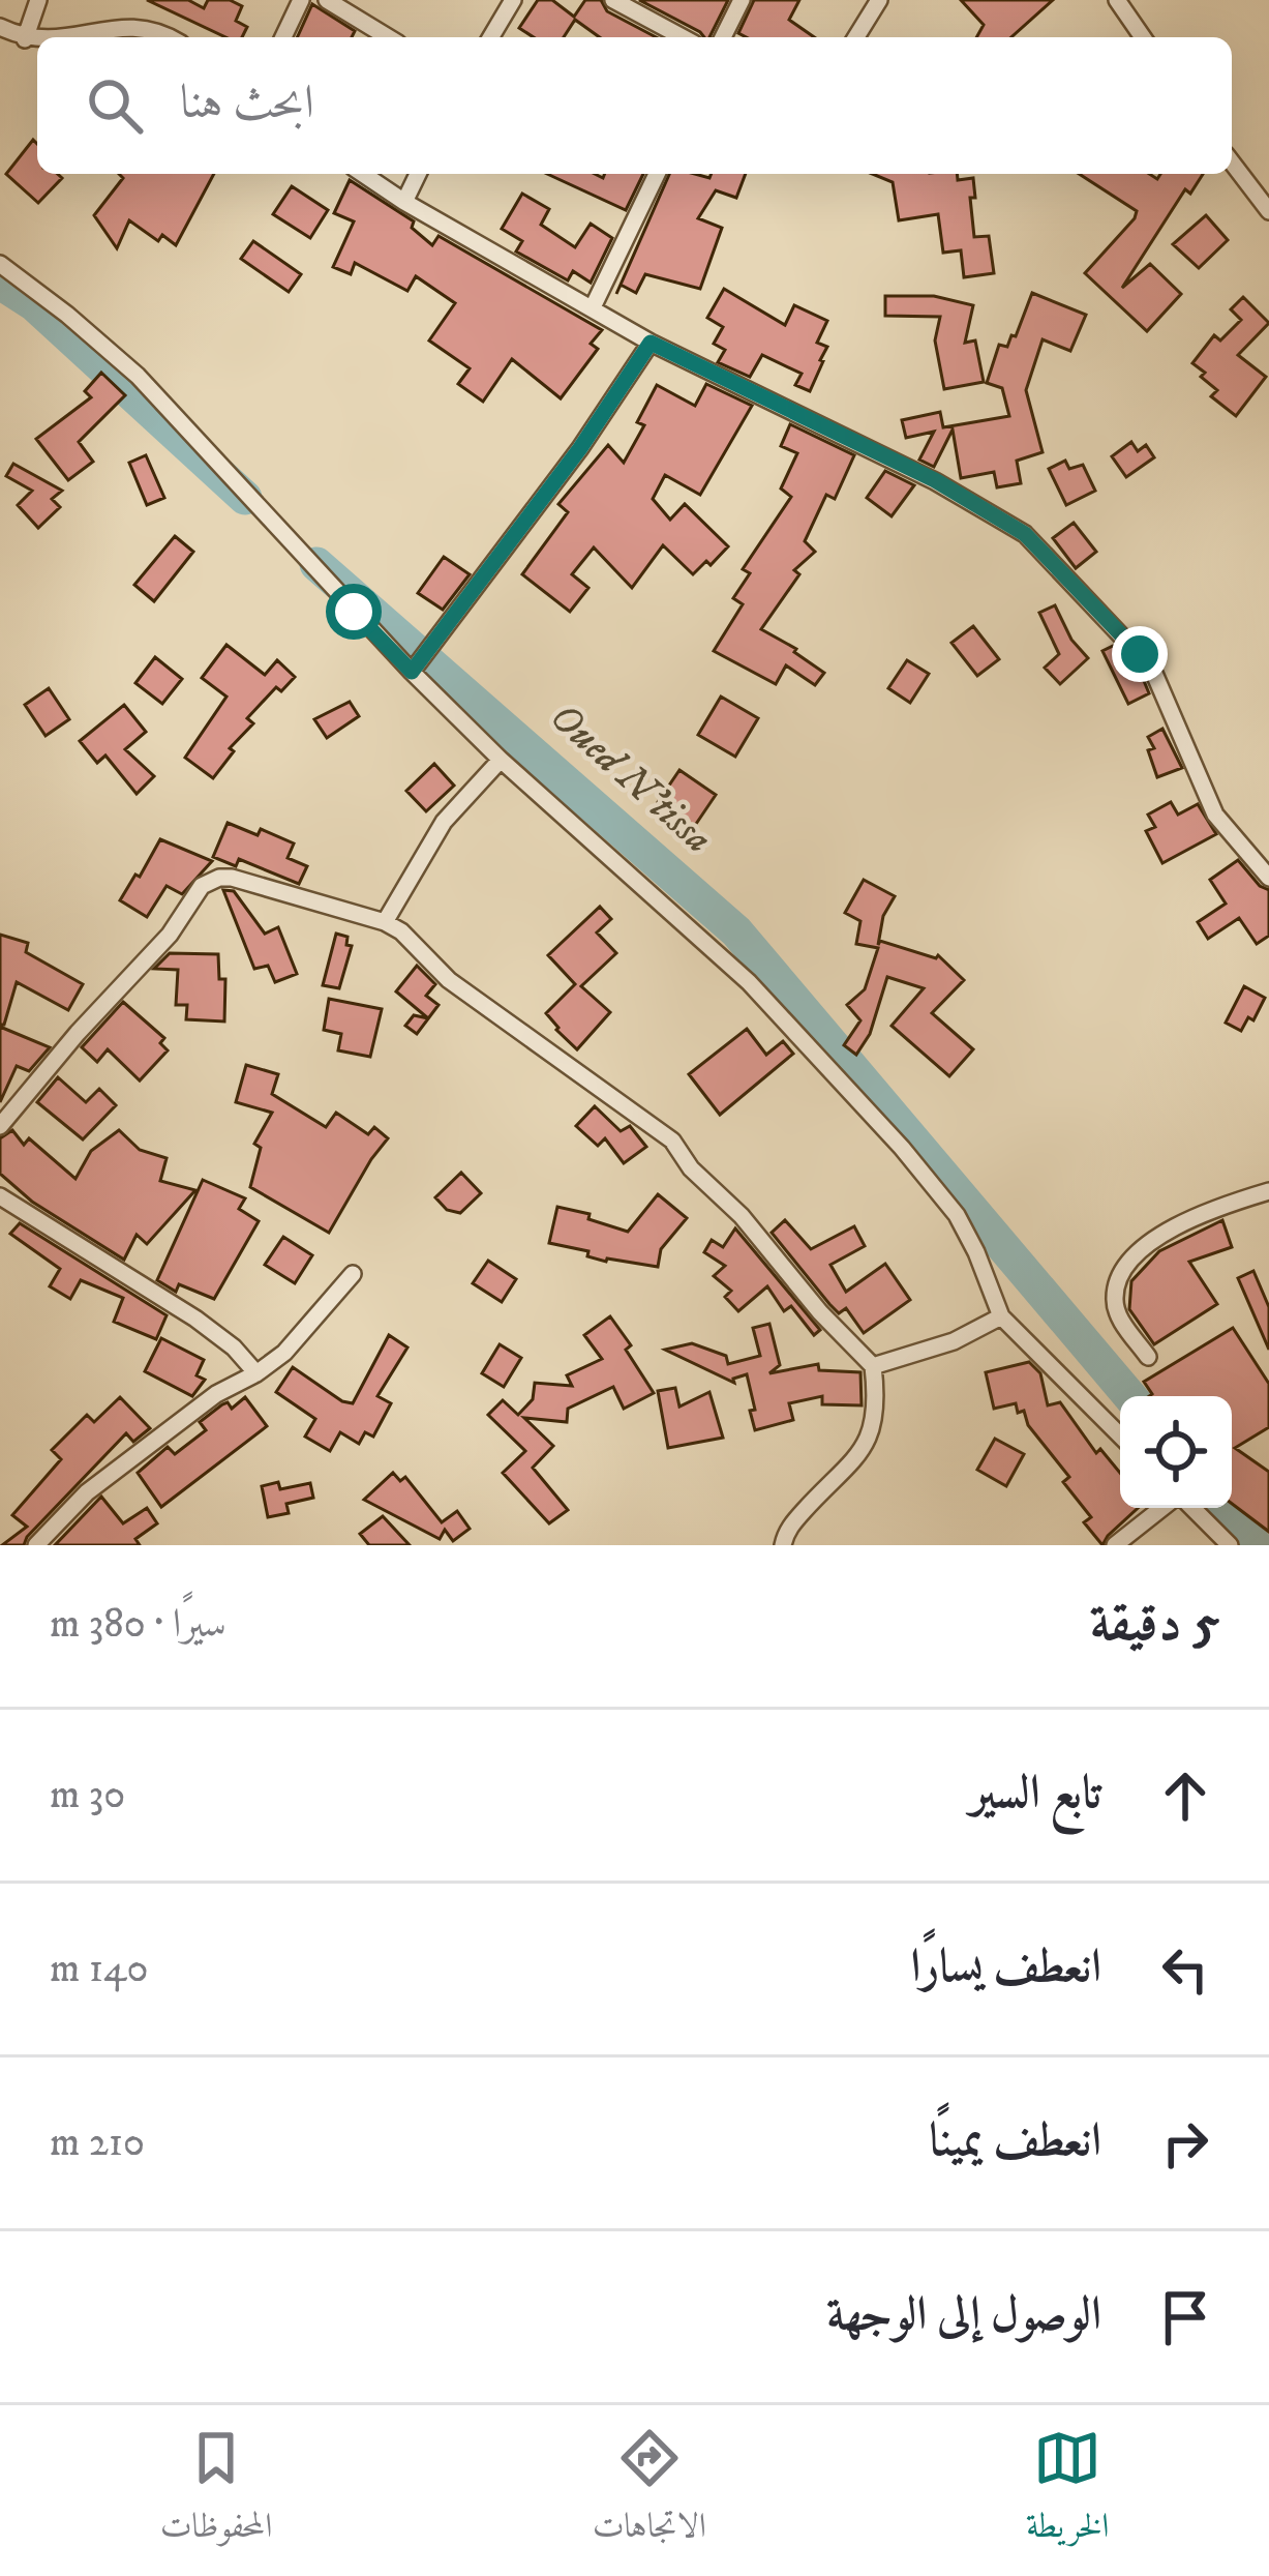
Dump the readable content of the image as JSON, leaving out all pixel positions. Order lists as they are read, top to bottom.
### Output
{
  "water": ["Oued N'tissa"],
  "page": {
    "search": "ابحث هنا",
    "heading": ["5 دقيقة", "سيرًا · 380 m"],
    "list": [
      ["تابع السير", "30 m"],
      ["انعطف يسارًا", "140 m"],
      ["انعطف يمينًا", "210 m"],
      "الوصول إلى الوجهة"
    ],
    "nav": ["الخريطة", "الاتجاهات", "المحفوظات"]
  }
}
